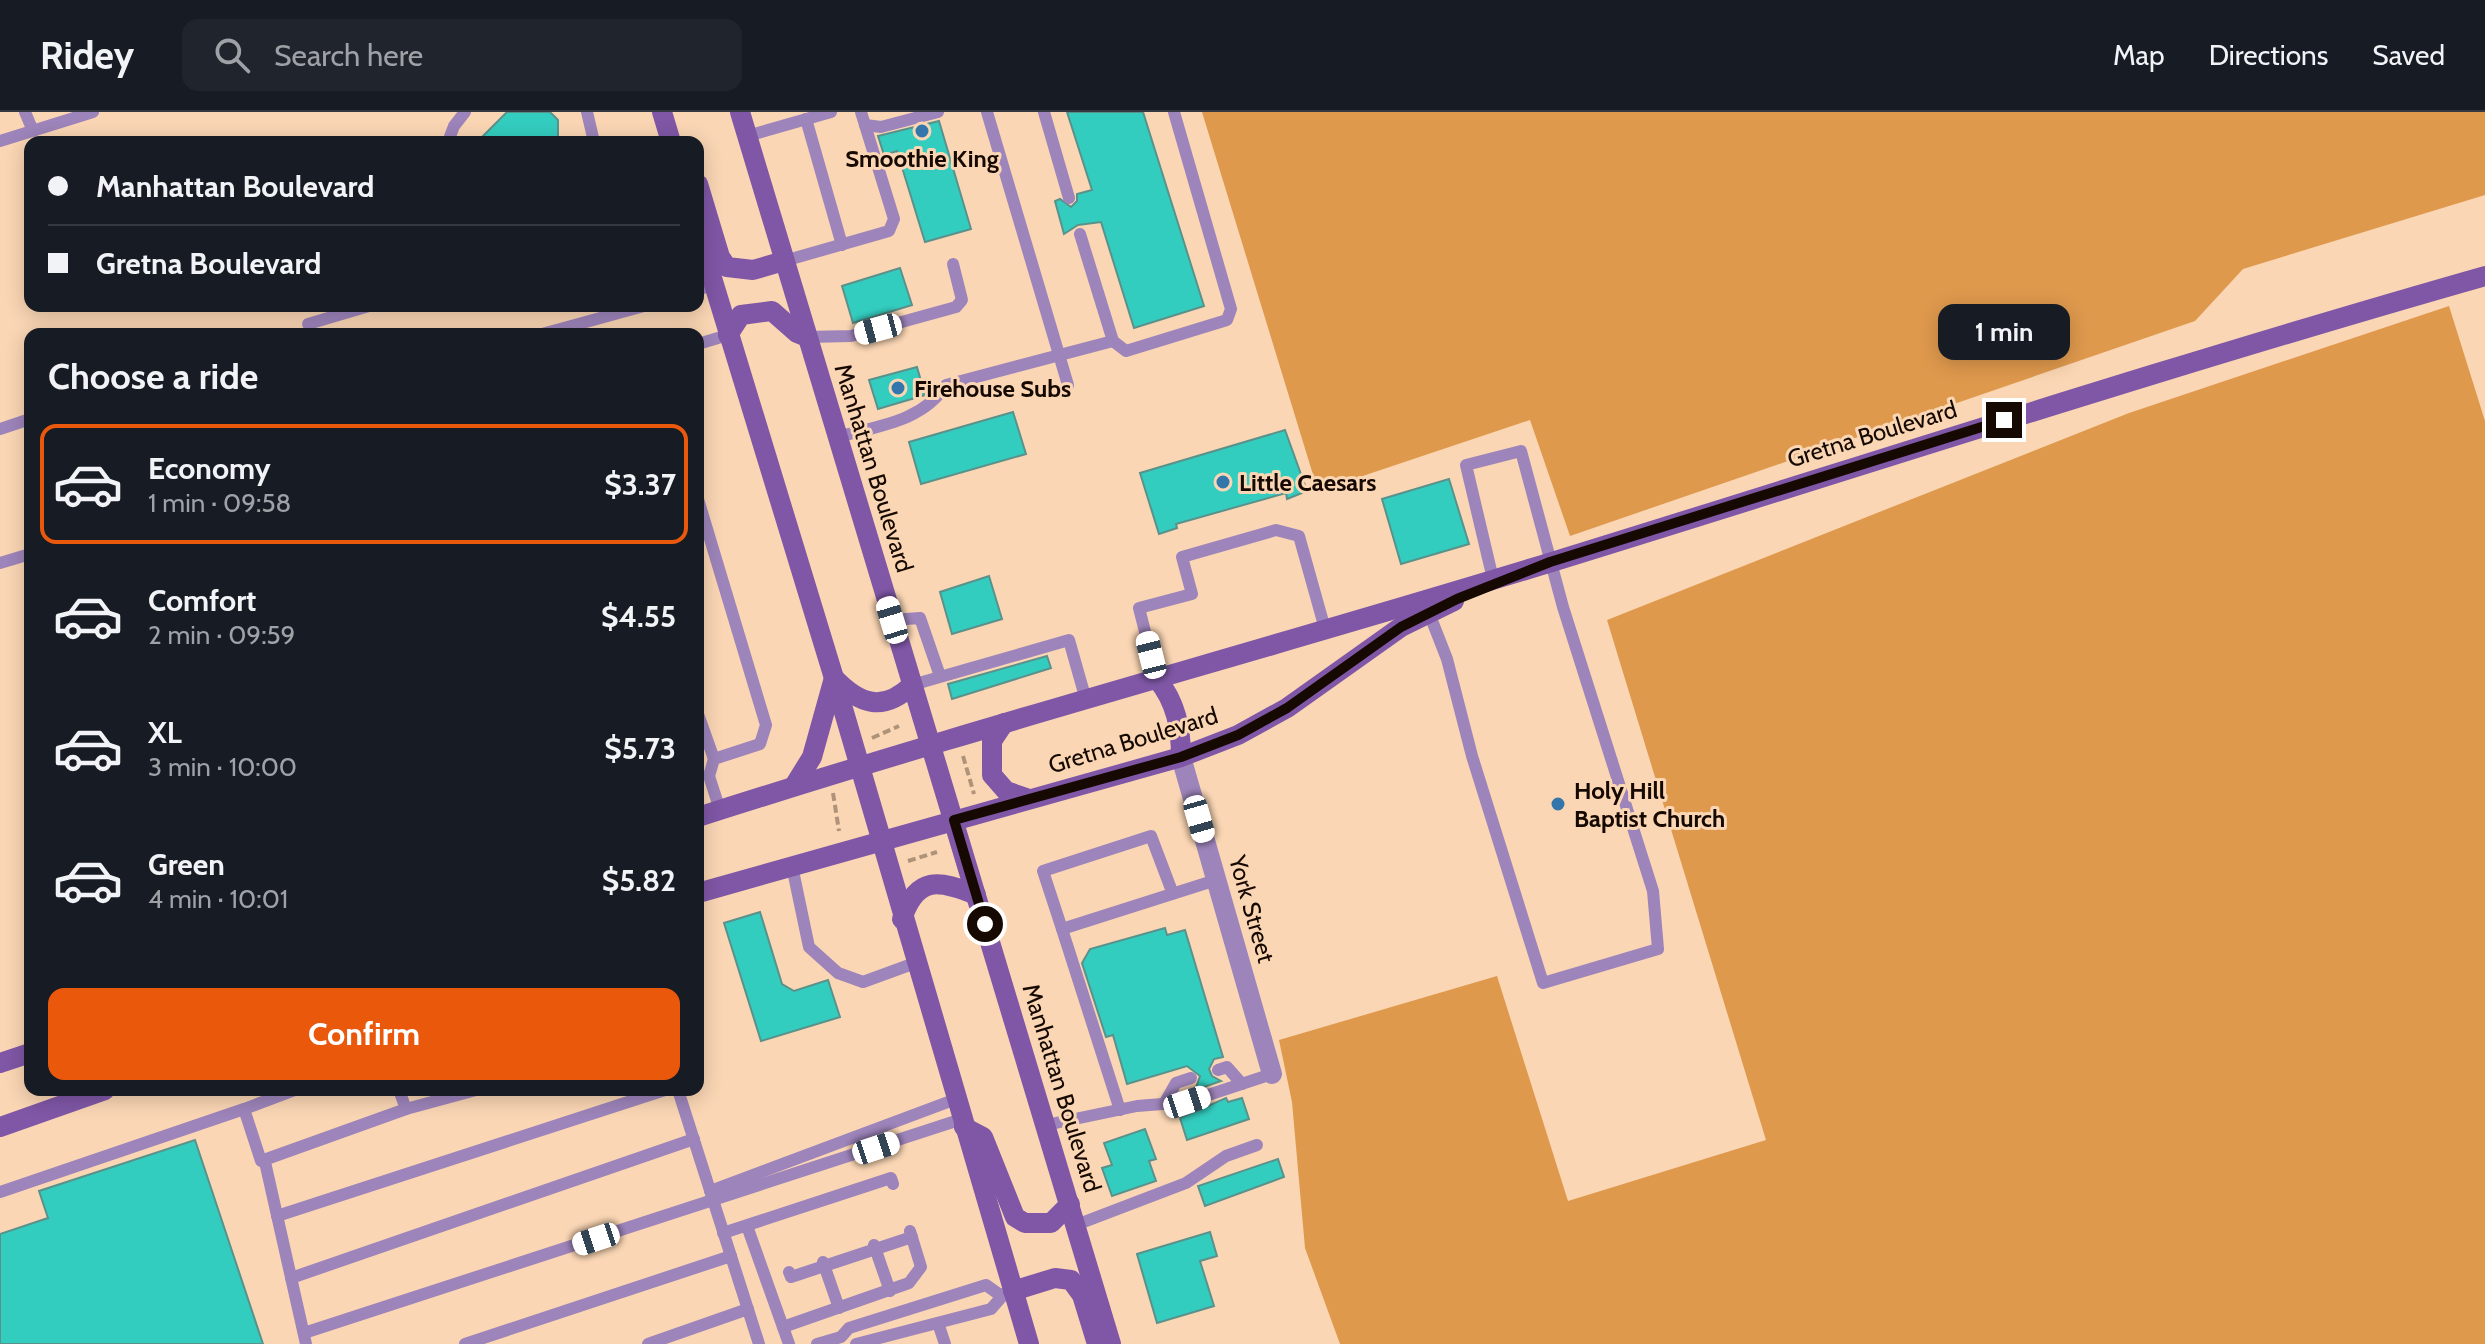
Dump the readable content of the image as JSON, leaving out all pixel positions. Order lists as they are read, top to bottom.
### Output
{
  "streets": {
    "street": ["Gretna Boulevard", "Manhattan Boulevard", "York Street"]
  },
  "crossings": [
    ["Gretna Boulevard", "Manhattan Boulevard"],
    ["Gretna Boulevard", "York Street"]
  ],
  "places": [
    "Smoothie King",
    "Firehouse Subs",
    "Little Caesars",
    "Holy Hill Baptist Church"
  ],
  "page": {
    "header": "Ridey",
    "search": "Search here",
    "nav": ["Map", "Directions", "Saved"],
    "banner": ["Manhattan Boulevard", "Gretna Boulevard"],
    "bubble": "1 min",
    "heading": "Choose a ride",
    "list": [
      {
        "name": "Economy",
        "note": "1 min · 09:58",
        "value": "$3.37"
      },
      {
        "name": "Comfort",
        "note": "2 min · 09:59",
        "value": "$4.55"
      },
      {
        "name": "XL",
        "note": "3 min · 10:00",
        "value": "$5.73"
      },
      {
        "name": "Green",
        "note": "4 min · 10:01",
        "value": "$5.82"
      }
    ],
    "buttons": "Confirm"
  }
}
